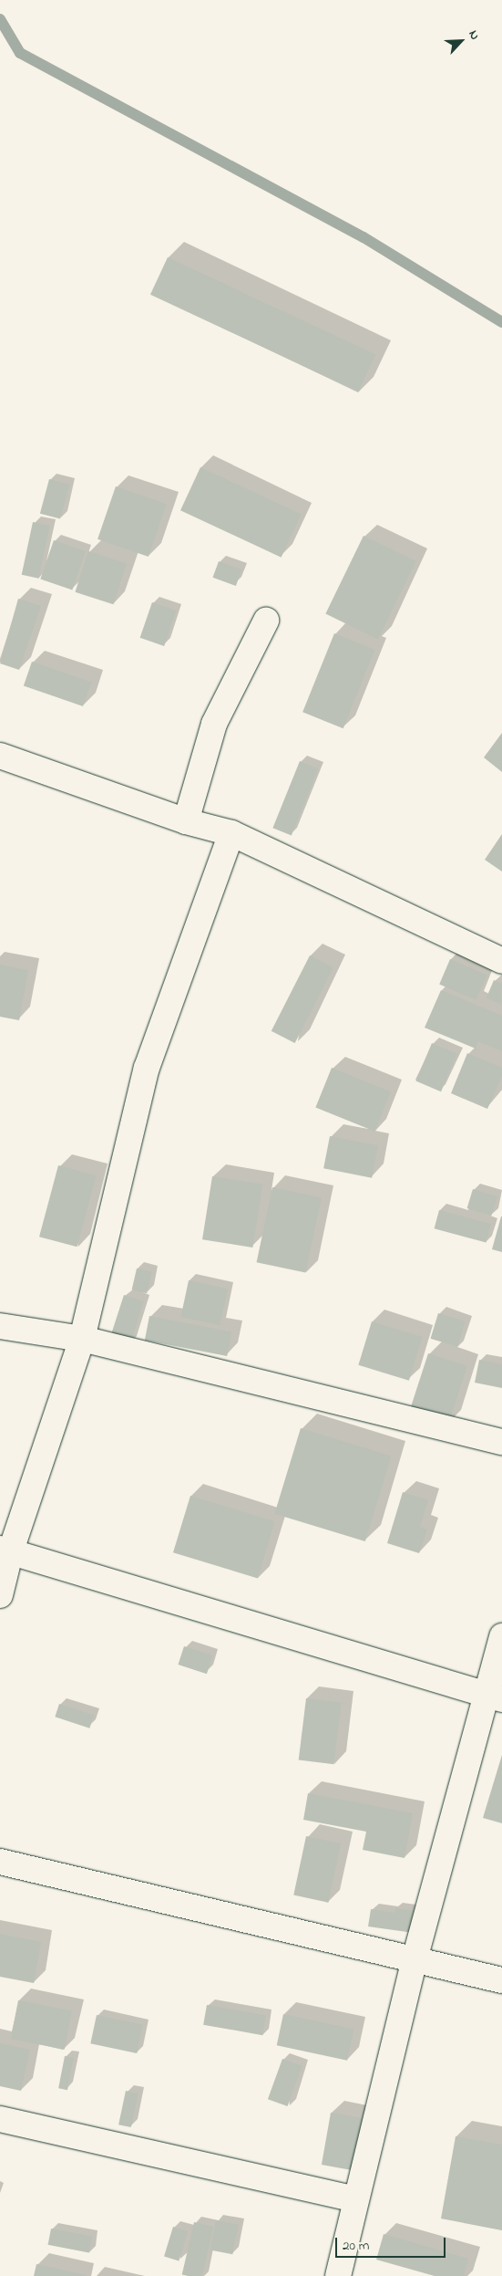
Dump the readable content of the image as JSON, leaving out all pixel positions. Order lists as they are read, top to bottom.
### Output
{
  "scale_bar": "20 m",
  "north": "top right"
}
